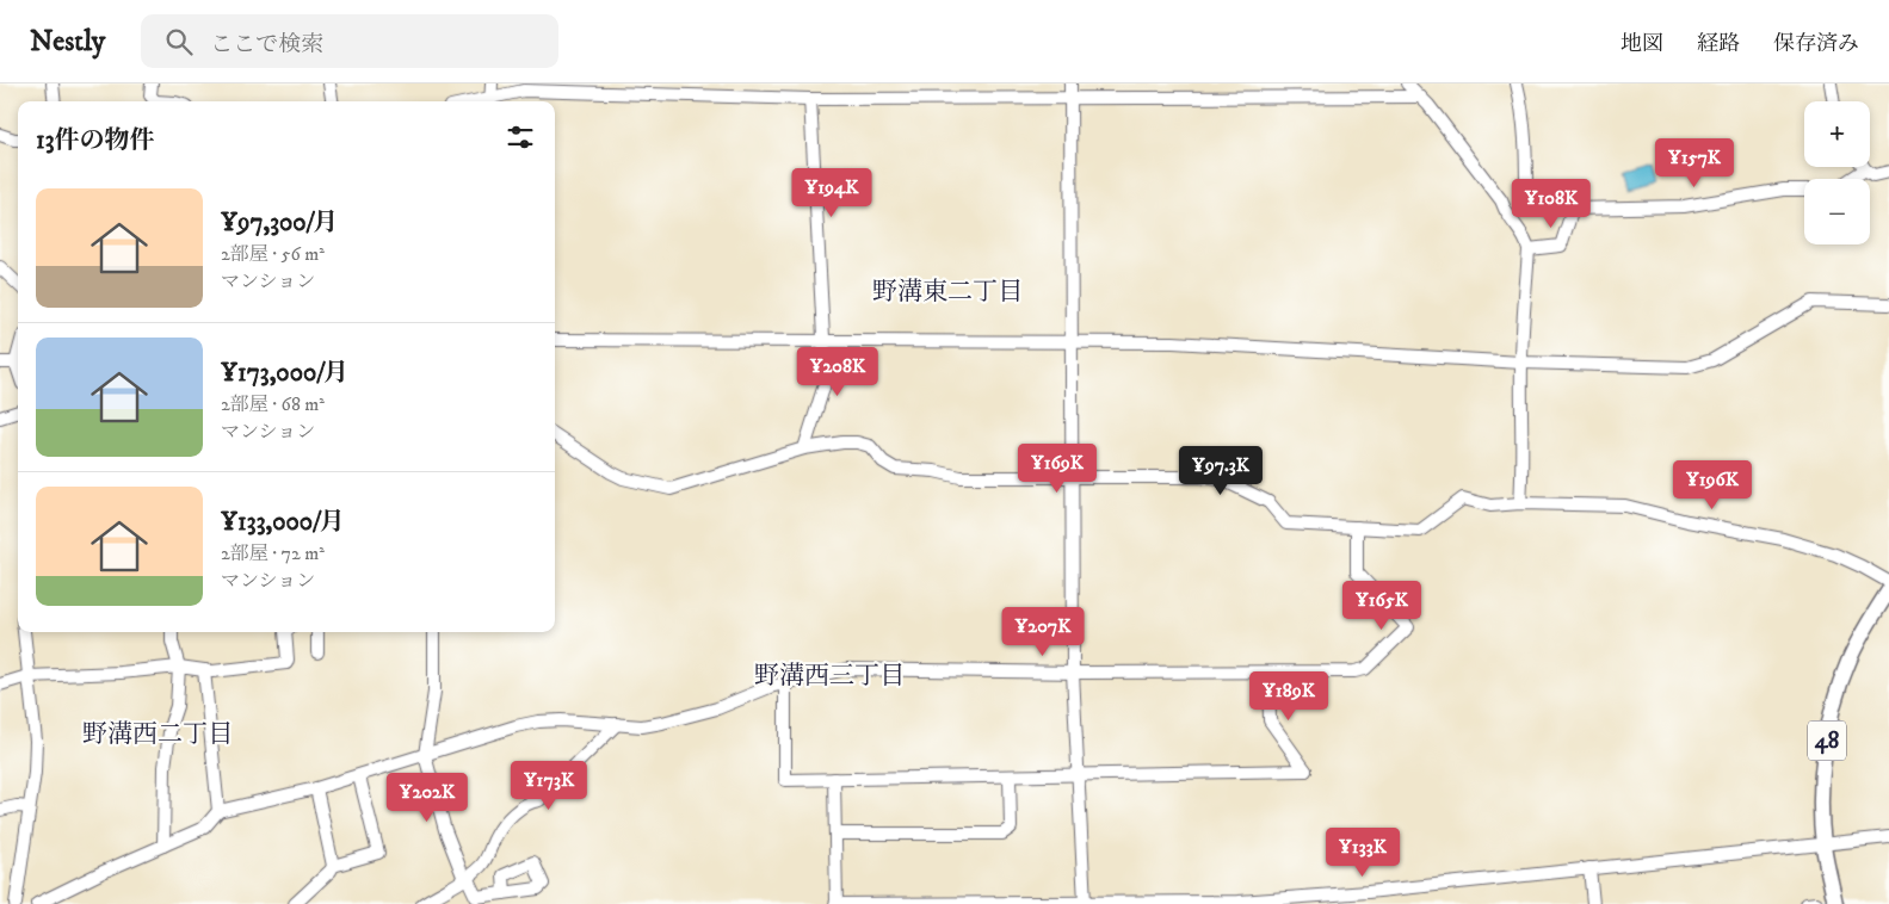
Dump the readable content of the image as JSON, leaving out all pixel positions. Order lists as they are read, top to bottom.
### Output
{
  "streets": {
    "main road": ["48"]
  },
  "districts": ["野溝東二丁目", "野溝西三丁目", "野溝西二丁目"],
  "page": {
    "header": "Nestly",
    "search": "ここで検索",
    "nav": ["地図", "経路", "保存済み"],
    "map_buttons": ["+", "−"],
    "heading": "13件の物件",
    "price": [
      "¥157K",
      "¥194K",
      "¥108K",
      "¥208K",
      "¥169K",
      "¥97.3K",
      "¥196K",
      "¥165K",
      "¥207K",
      "¥189K",
      "¥173K",
      "¥202K",
      "¥133K"
    ],
    "list": [
      {
        "name": "¥97,300/月",
        "note": "2部屋 · 56 m² · マンション"
      },
      {
        "name": "¥173,000/月",
        "note": "2部屋 · 68 m² · マンション"
      },
      {
        "name": "¥133,000/月",
        "note": "2部屋 · 72 m² · マンション"
      }
    ]
  }
}
